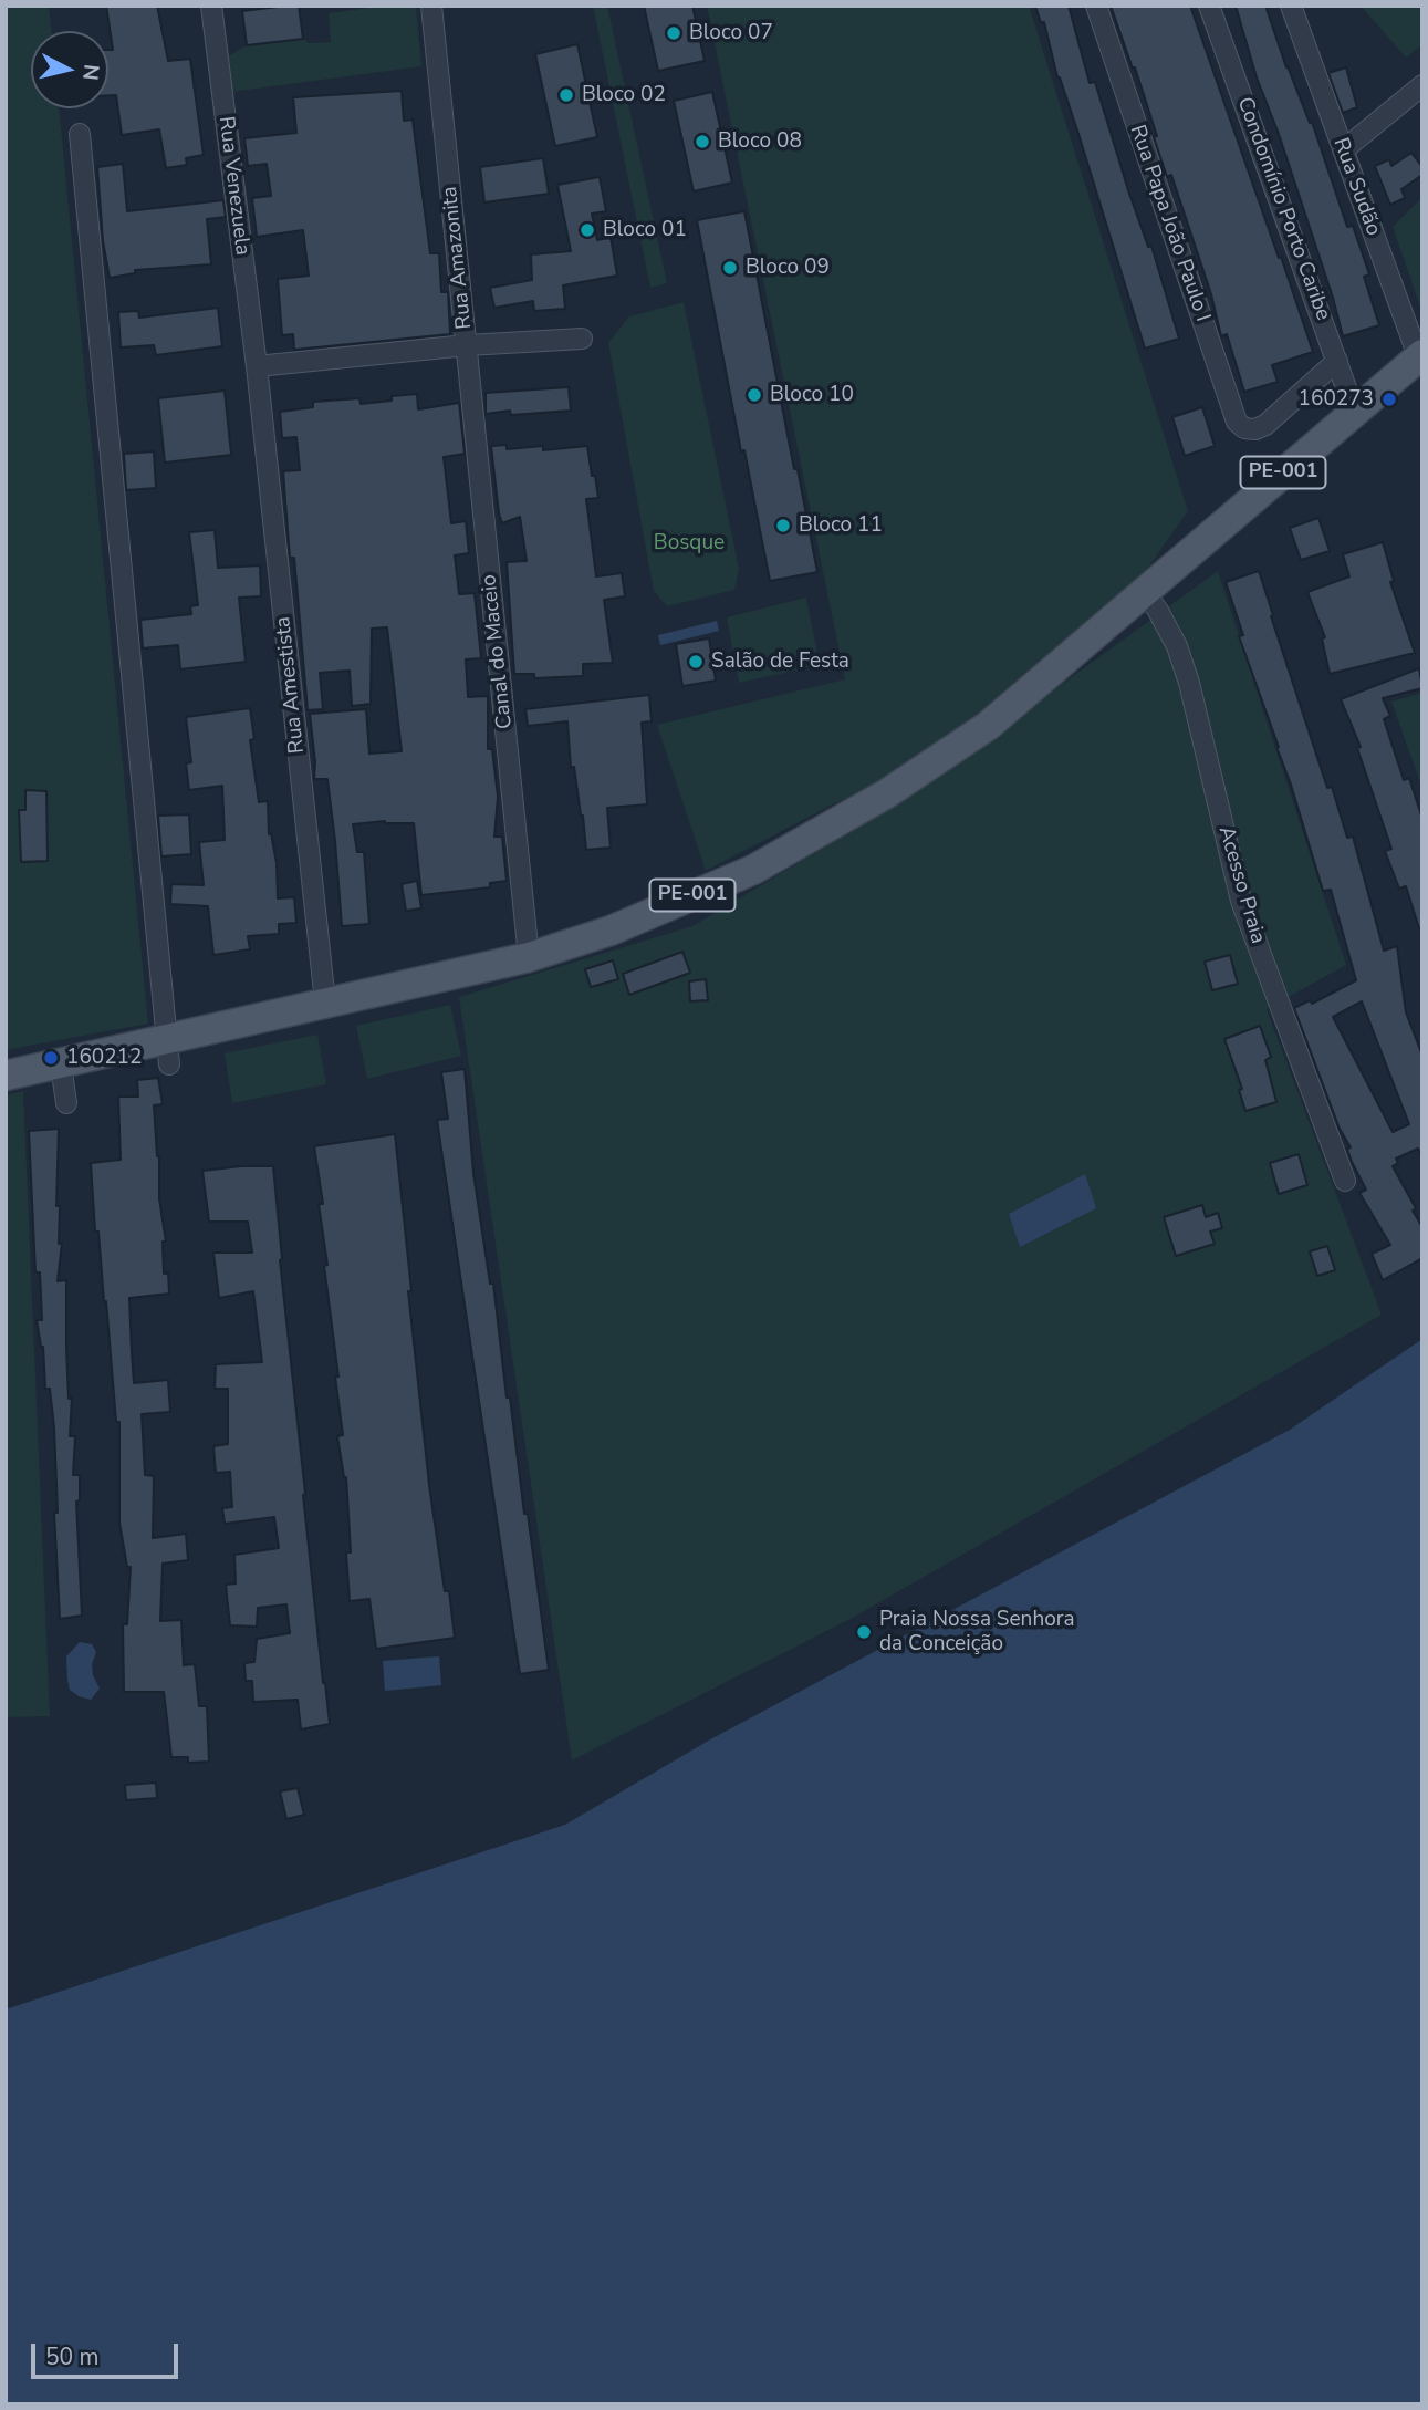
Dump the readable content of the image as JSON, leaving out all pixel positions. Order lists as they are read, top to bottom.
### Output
{
  "streets": {
    "main road": ["PE-001"],
    "street": [
      "Rua Venezuela",
      "Rua Sudão",
      "Condomínio Porto Caribe",
      "Rua Papa João Paulo I",
      "Rua Amazonita",
      "Canal do Maceio",
      "Rua Amestista",
      "Acesso Praia"
    ]
  },
  "crossings": [
    ["Rua Venezuela", "Rua Amazonita"],
    ["Rua Venezuela", "Rua Amestista"],
    ["Rua Sudão", "PE-001"],
    ["Condomínio Porto Caribe", "Rua Papa João Paulo I"],
    ["Condomínio Porto Caribe", "PE-001"],
    ["Rua Amazonita", "Canal do Maceio"],
    ["Rua Amazonita", "Rua Amestista"],
    ["PE-001", "Canal do Maceio"],
    ["PE-001", "Rua Amestista"],
    ["PE-001", "Acesso Praia"]
  ],
  "parks": ["Bosque"],
  "places": [
    "Bloco 07",
    "Bloco 02",
    "Bloco 08",
    "Bloco 01",
    "Bloco 09",
    "Bloco 10",
    "160273",
    "Bloco 11",
    "Salão de Festa",
    "160212",
    "Praia Nossa Senhora da Conceição"
  ],
  "scale_bar": "50 m",
  "north": "right"
}
